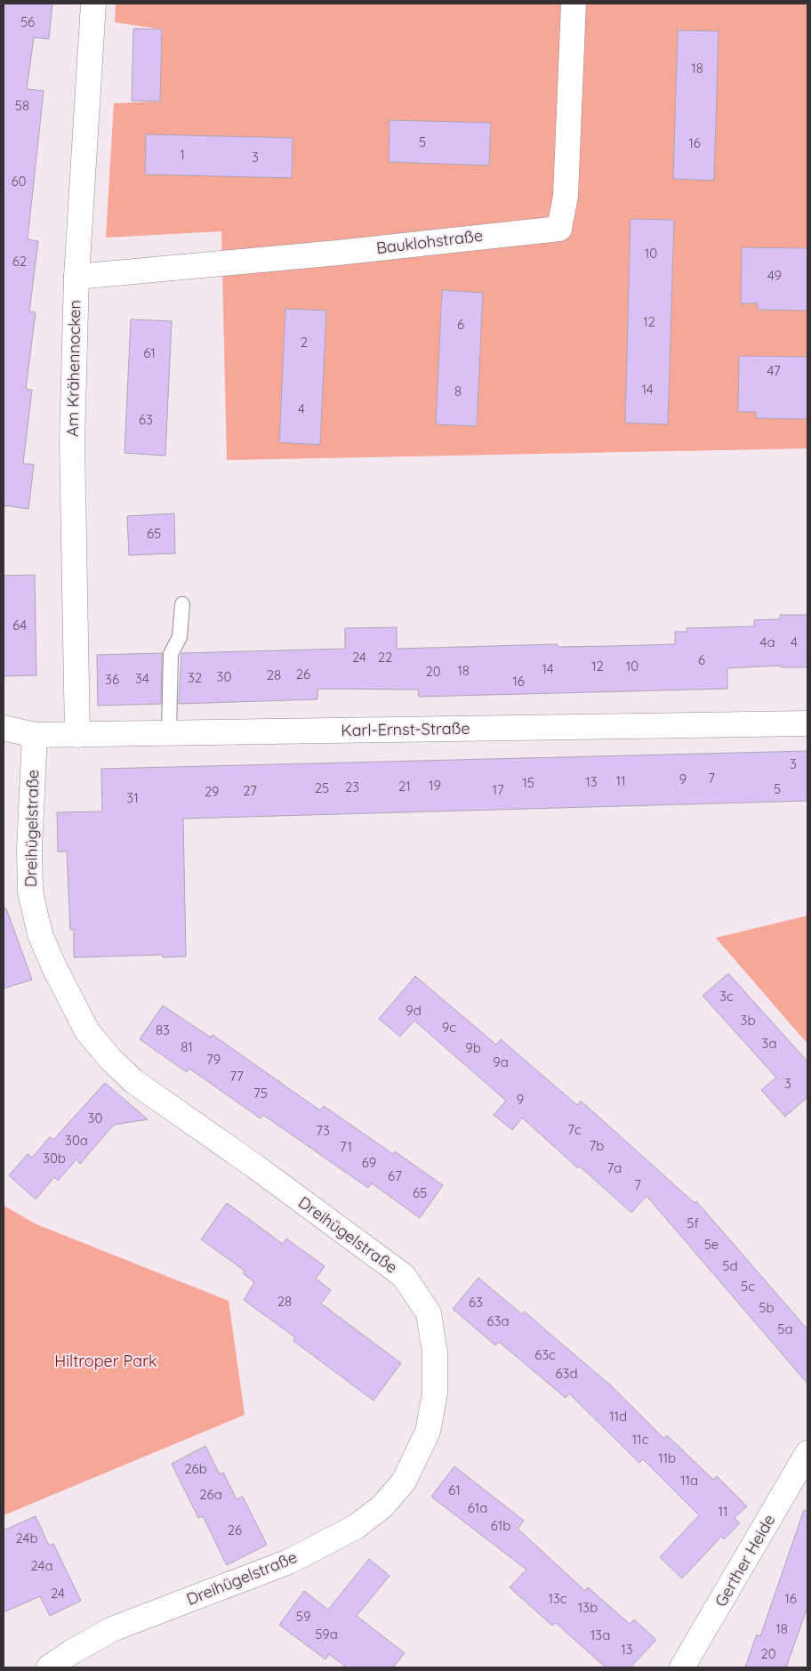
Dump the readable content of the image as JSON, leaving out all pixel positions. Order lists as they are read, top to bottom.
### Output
{
  "streets": {
    "street": [
      "Bauklohstraße",
      "Am Krähennocken",
      "Karl-Ernst-Straße",
      "Dreihügelstraße",
      "Gerther Heide"
    ]
  },
  "crossings": [
    ["Bauklohstraße", "Am Krähennocken"],
    ["Am Krähennocken", "Karl-Ernst-Straße"],
    ["Karl-Ernst-Straße", "Dreihügelstraße"]
  ],
  "parks": ["Hiltroper Park"],
  "house_numbers": [
    "56",
    "18",
    "58",
    "5",
    "16",
    "1",
    "3",
    "60",
    "10",
    "62",
    "49",
    "12",
    "6",
    "2",
    "61",
    "47",
    "14",
    "8",
    "4",
    "63",
    "65",
    "64",
    "4a",
    "4",
    "24",
    "22",
    "6",
    "12",
    "10",
    "14",
    "18",
    "20",
    "26",
    "28",
    "30",
    "32",
    "34",
    "36",
    "16",
    "3",
    "7",
    "9",
    "11",
    "13",
    "15",
    "19",
    "21",
    "23",
    "25",
    "5",
    "17",
    "27",
    "29",
    "31",
    "3c",
    "9d",
    "3b",
    "9c",
    "83",
    "3a",
    "81",
    "9b",
    "79",
    "9a",
    "77",
    "3",
    "75",
    "9",
    "30",
    "7c",
    "73",
    "30a",
    "7b",
    "71",
    "30b",
    "69",
    "7a",
    "67",
    "7",
    "65",
    "5f",
    "5e",
    "5d",
    "5c",
    "28",
    "63",
    "5b",
    "63a",
    "5a",
    "63c",
    "63d",
    "11d",
    "11c",
    "11b",
    "26b",
    "11a",
    "61",
    "26a",
    "61a",
    "11",
    "61b",
    "26",
    "24b",
    "24a",
    "24",
    "13c",
    "16",
    "13b",
    "59",
    "18",
    "59a",
    "13a",
    "13",
    "20"
  ]
}
